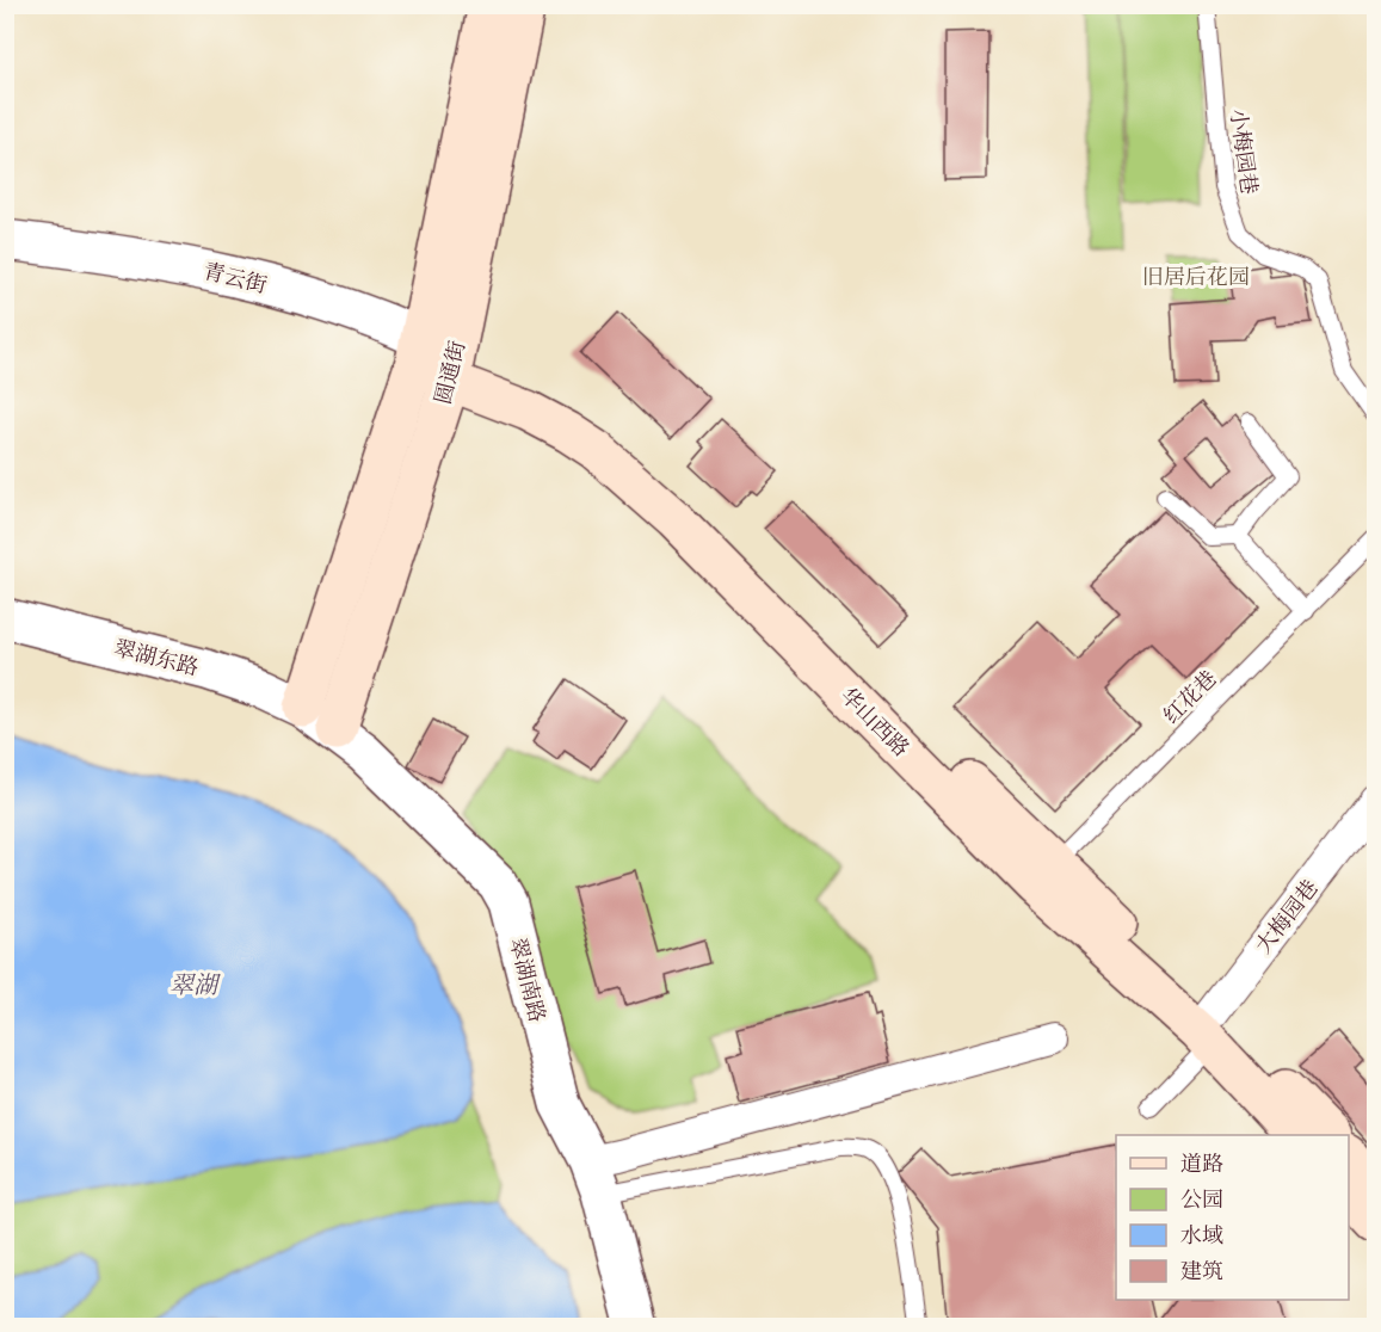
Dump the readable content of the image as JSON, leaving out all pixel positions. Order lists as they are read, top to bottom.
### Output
{
  "streets": {
    "main road": ["圆通街", "华山西路"],
    "street": [
      "青云街",
      "翠湖东路",
      "大梅园巷",
      "翠湖南路"
    ],
    "lane": ["小梅园巷", "红花巷"]
  },
  "crossings": [
    ["青云街", "圆通街"],
    ["青云街", "华山西路"],
    ["圆通街", "翠湖东路"],
    ["圆通街", "华山西路"],
    ["圆通街", "翠湖南路"],
    ["翠湖东路", "翠湖南路"],
    ["红花巷", "华山西路"],
    ["华山西路", "大梅园巷"]
  ],
  "water": ["翠湖"],
  "parks": ["旧居后花园"],
  "legend": [
    "道路",
    "公园",
    "水域",
    "建筑"
  ]
}
